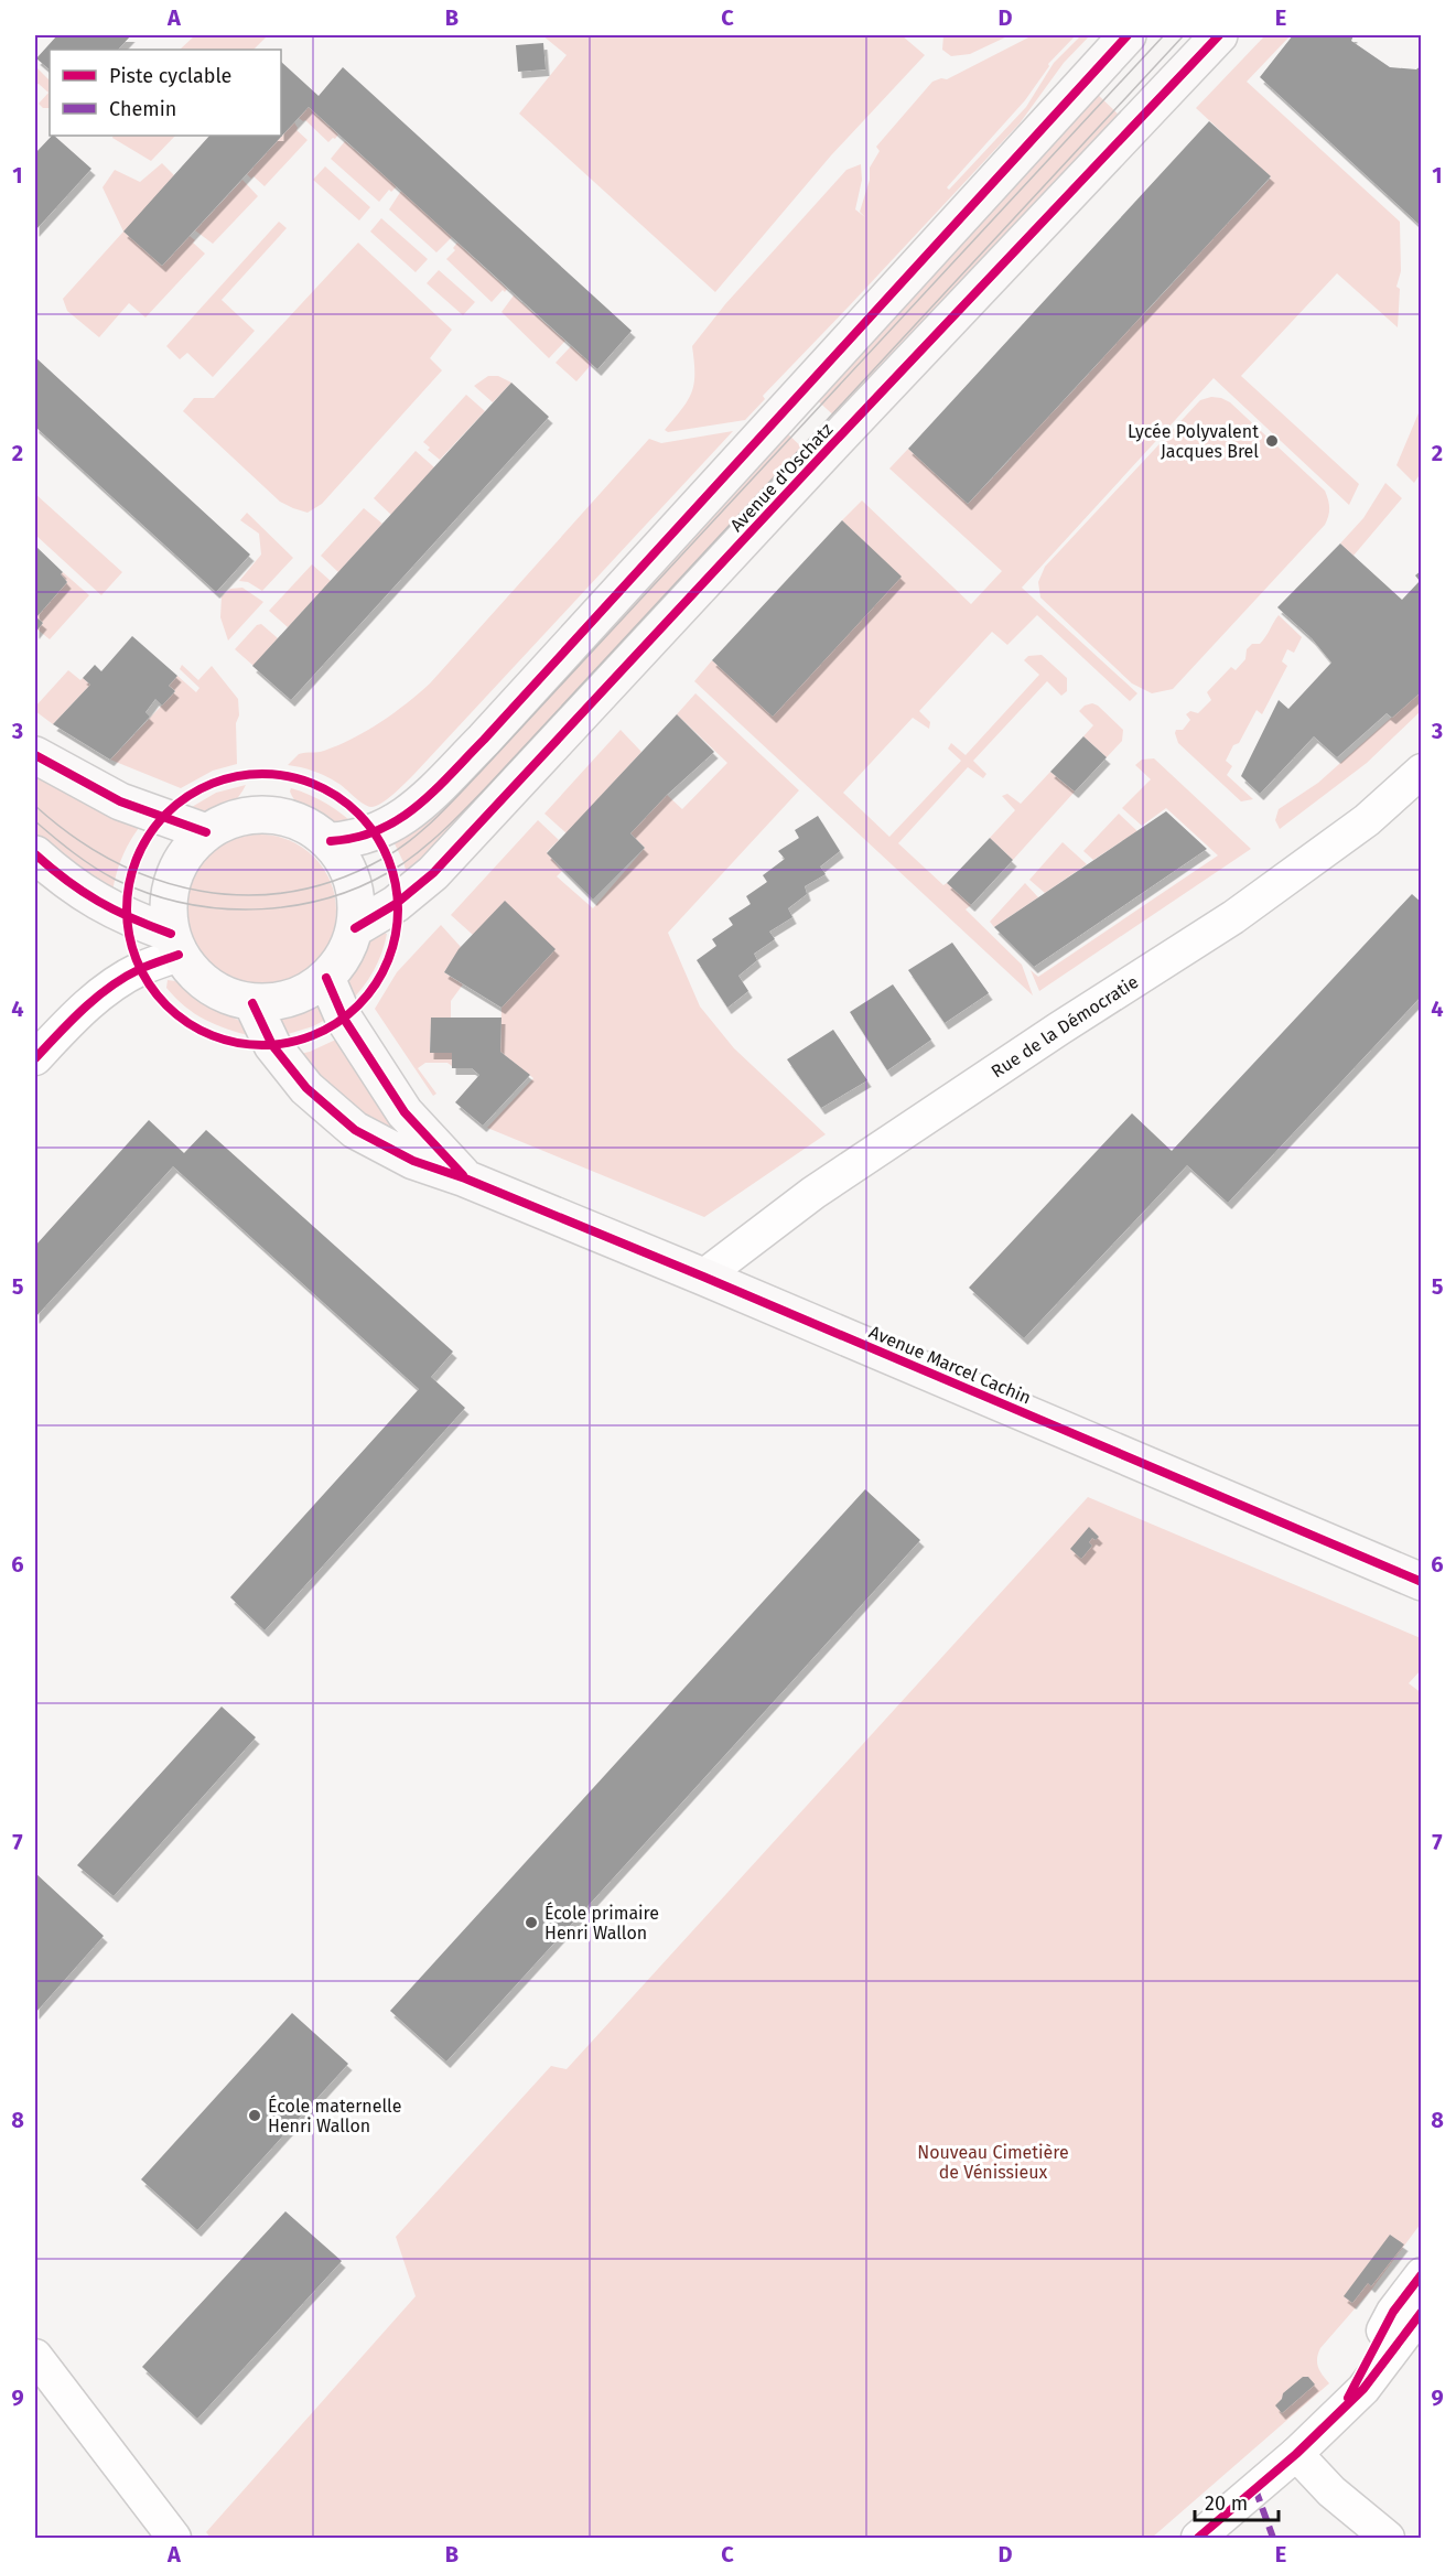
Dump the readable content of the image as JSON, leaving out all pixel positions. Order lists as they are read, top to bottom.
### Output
{
  "streets": {
    "street": ["Avenue d'Oschatz", "Rue de la Démocratie", "Avenue Marcel Cachin"]
  },
  "crossings": [
    ["Avenue d'Oschatz", "Avenue Marcel Cachin"],
    ["Rue de la Démocratie", "Avenue Marcel Cachin"]
  ],
  "parks": ["Nouveau Cimetière de Vénissieux"],
  "places": ["Lycée Polyvalent Jacques Brel", "École primaire Henri Wallon", "École maternelle Henri Wallon"],
  "legend": ["Piste cyclable", "Chemin"],
  "scale_bar": "20 m",
  "grid": {
    "columns": [
      "A",
      "B",
      "C",
      "D",
      "E"
    ],
    "rows": [
      "1",
      "2",
      "3",
      "4",
      "5",
      "6",
      "7",
      "8",
      "9"
    ]
  }
}
